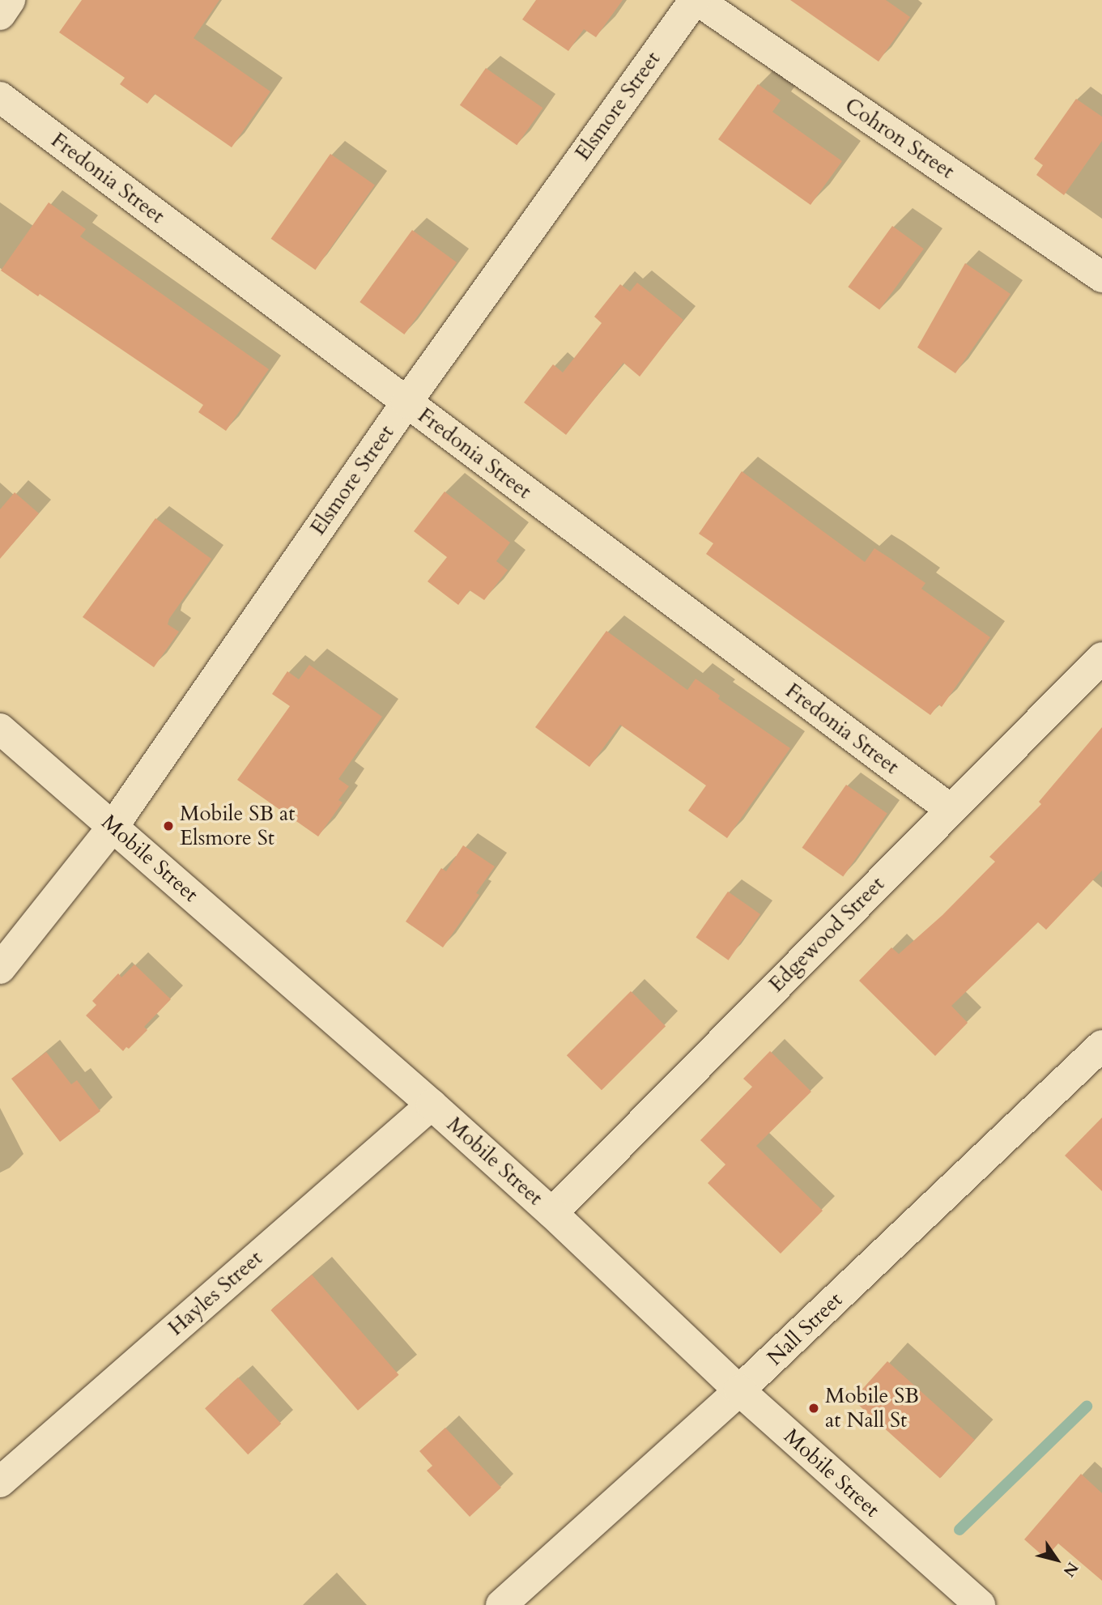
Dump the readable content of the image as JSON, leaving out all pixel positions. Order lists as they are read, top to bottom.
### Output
{
  "streets": {
    "street": [
      "Elsmore Street",
      "Cohron Street",
      "Fredonia Street",
      "Mobile Street",
      "Edgewood Street",
      "Hayles Street",
      "Nall Street"
    ]
  },
  "crossings": [
    ["Elsmore Street", "Cohron Street"],
    ["Elsmore Street", "Fredonia Street"],
    ["Elsmore Street", "Mobile Street"],
    ["Fredonia Street", "Edgewood Street"],
    ["Mobile Street", "Edgewood Street"],
    ["Mobile Street", "Hayles Street"],
    ["Mobile Street", "Nall Street"]
  ],
  "places": ["Mobile SB at Elsmore St", "Mobile SB at Nall St"],
  "north": "bottom right"
}
